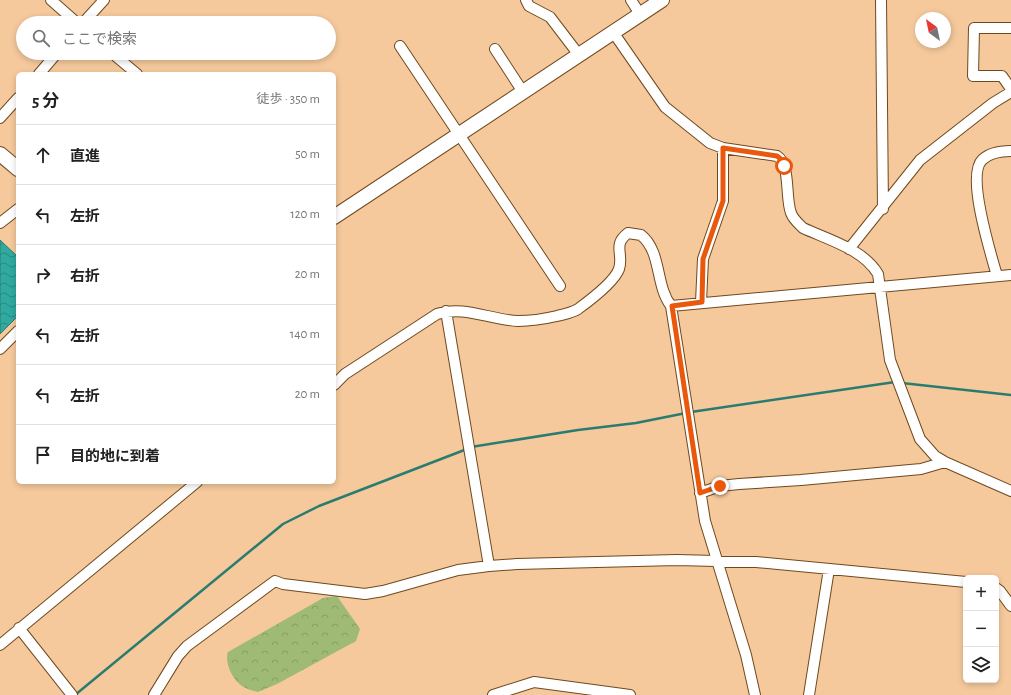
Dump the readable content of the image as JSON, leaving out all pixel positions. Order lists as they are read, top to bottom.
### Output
{
  "north": "top left",
  "page": {
    "search": "ここで検索",
    "heading": ["5 分", "徒歩 · 350 m"],
    "list": [
      ["直進", "50 m"],
      ["左折", "120 m"],
      ["右折", "20 m"],
      ["左折", "140 m"],
      ["左折", "20 m"],
      "目的地に到着"
    ],
    "map_buttons": ["+", "−"]
  }
}
